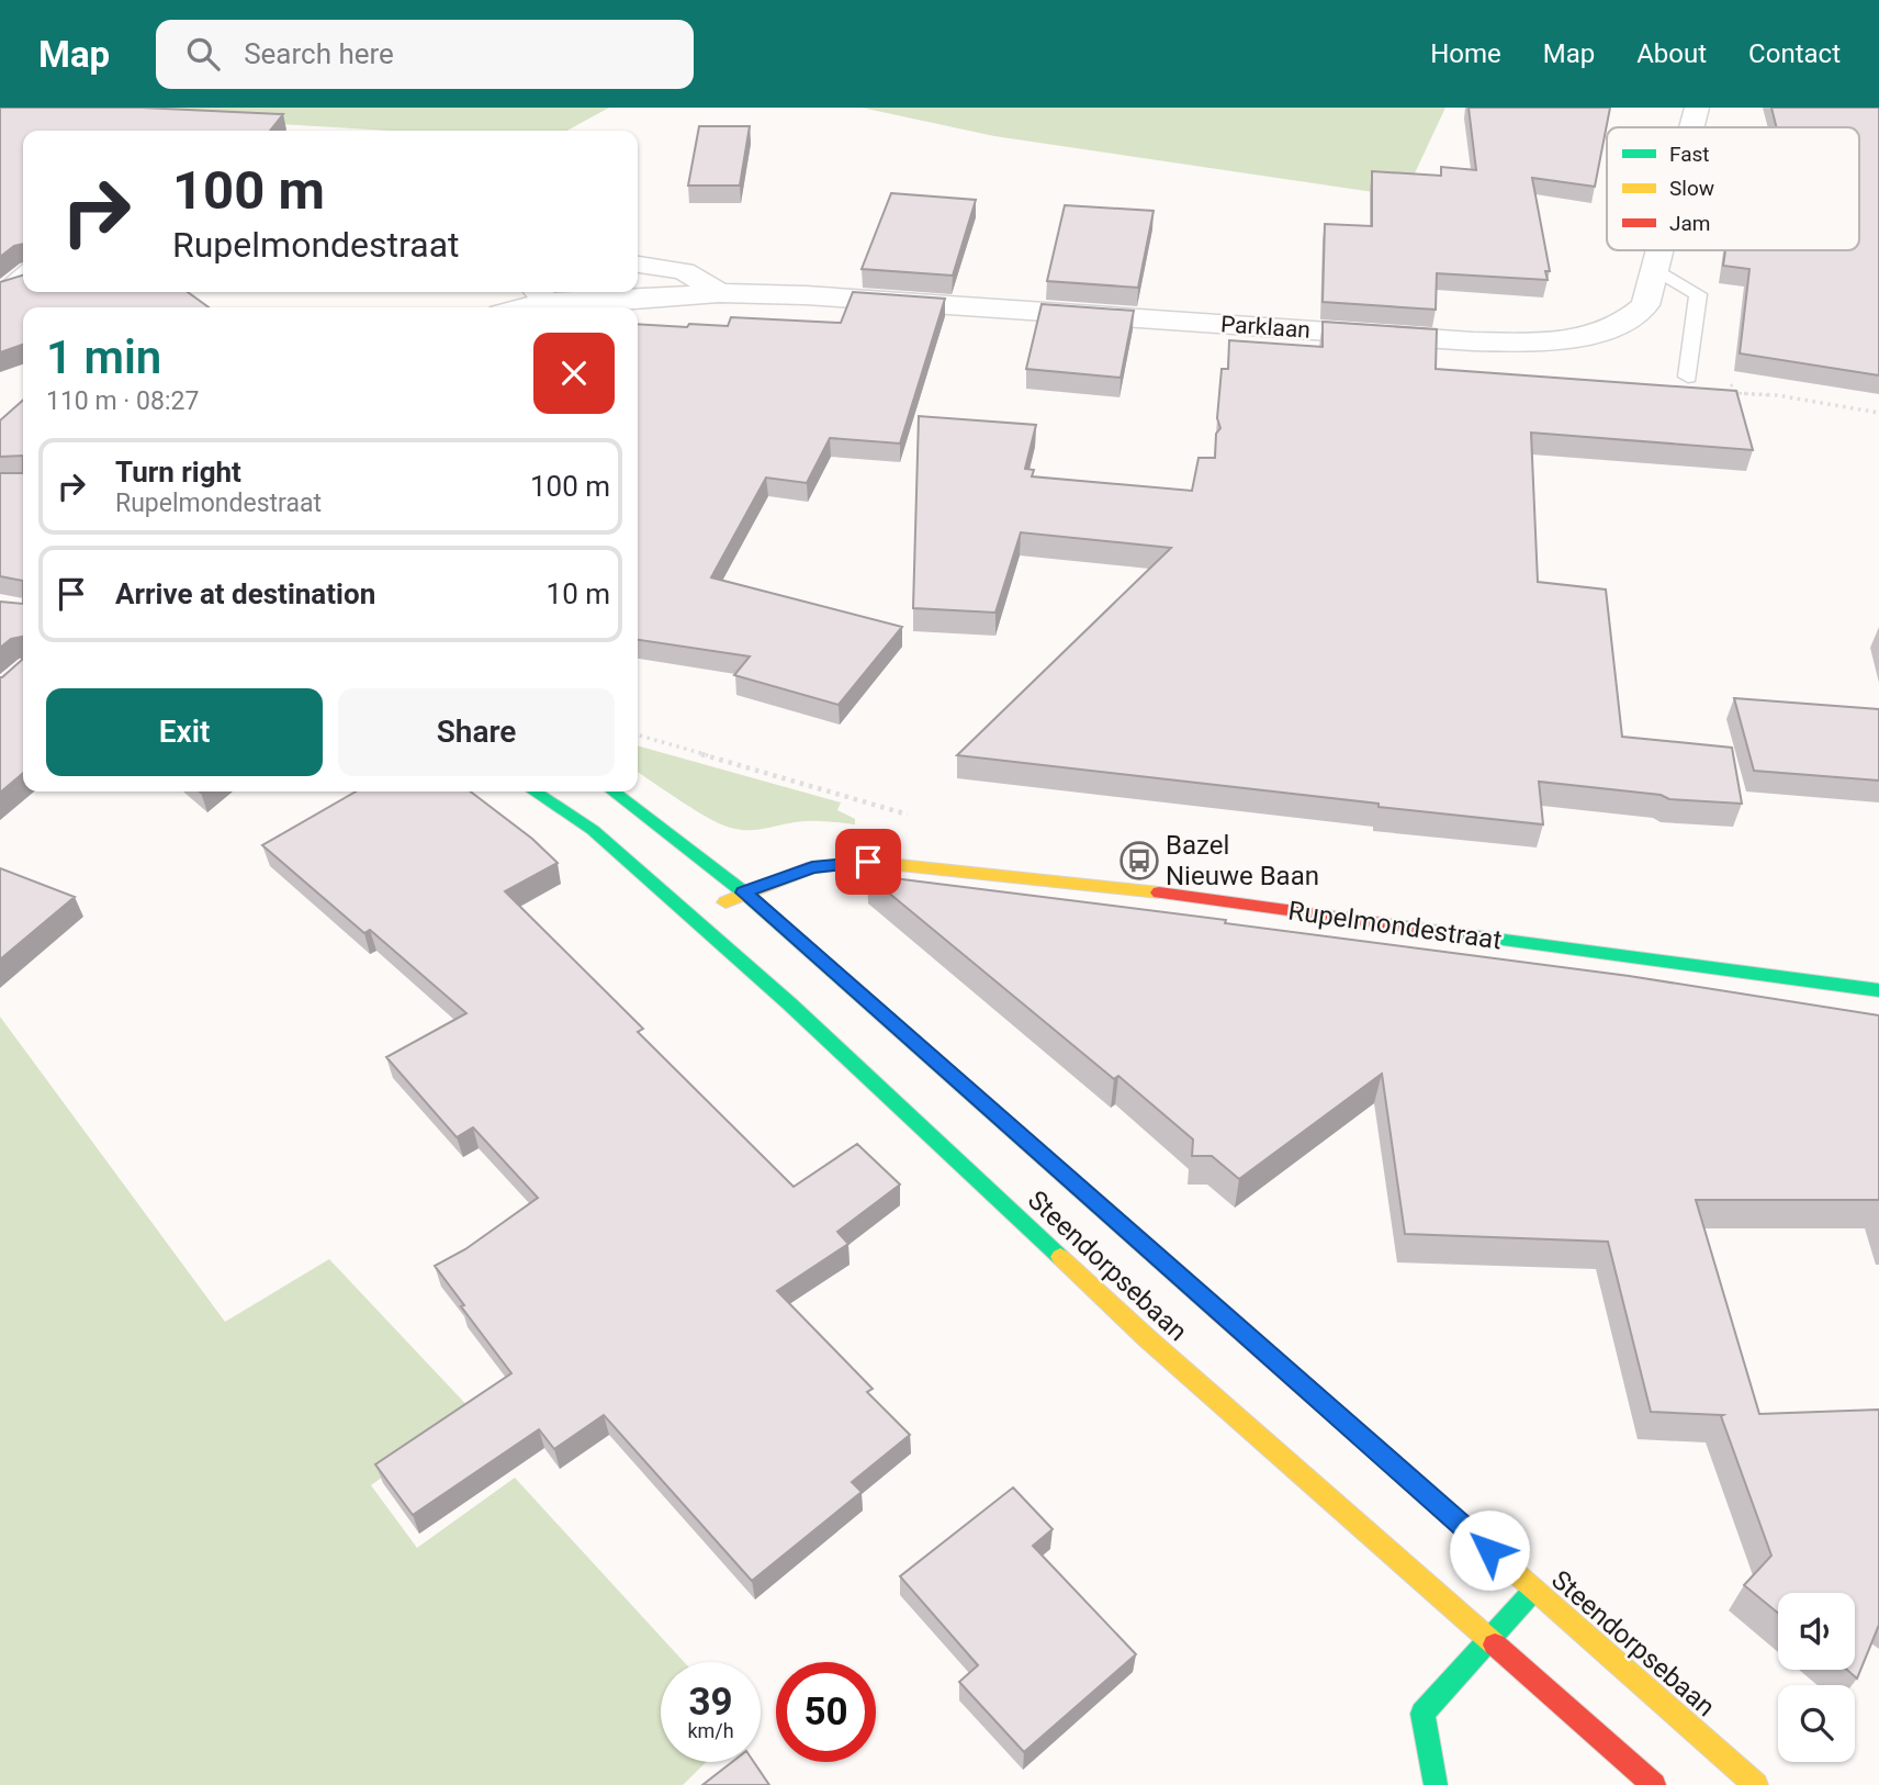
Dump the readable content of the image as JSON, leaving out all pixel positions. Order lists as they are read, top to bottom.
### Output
{
  "streets": {
    "main road": ["Rupelmondestraat", "Steendorpsebaan"],
    "street": ["Parklaan"]
  },
  "crossings": [
    ["Rupelmondestraat", "Steendorpsebaan"]
  ],
  "places": {
    "bus stop": ["Bazel Nieuwe Baan"]
  },
  "legend": ["Fast", "Slow", "Jam"],
  "page": {
    "header": "Map",
    "search": "Search here",
    "nav": [
      "Home",
      "Map",
      "About",
      "Contact"
    ],
    "turn": ["100 m", "Rupelmondestraat"],
    "heading": ["1 min", "110 m · 08:27"],
    "list": [
      {
        "name": "Turn right",
        "note": "Rupelmondestraat",
        "value": "100 m"
      },
      {
        "name": "Arrive at destination",
        "value": "10 m"
      }
    ],
    "buttons": ["Exit", "Share"],
    "speed": "39 km/h",
    "limit": "50"
  }
}
